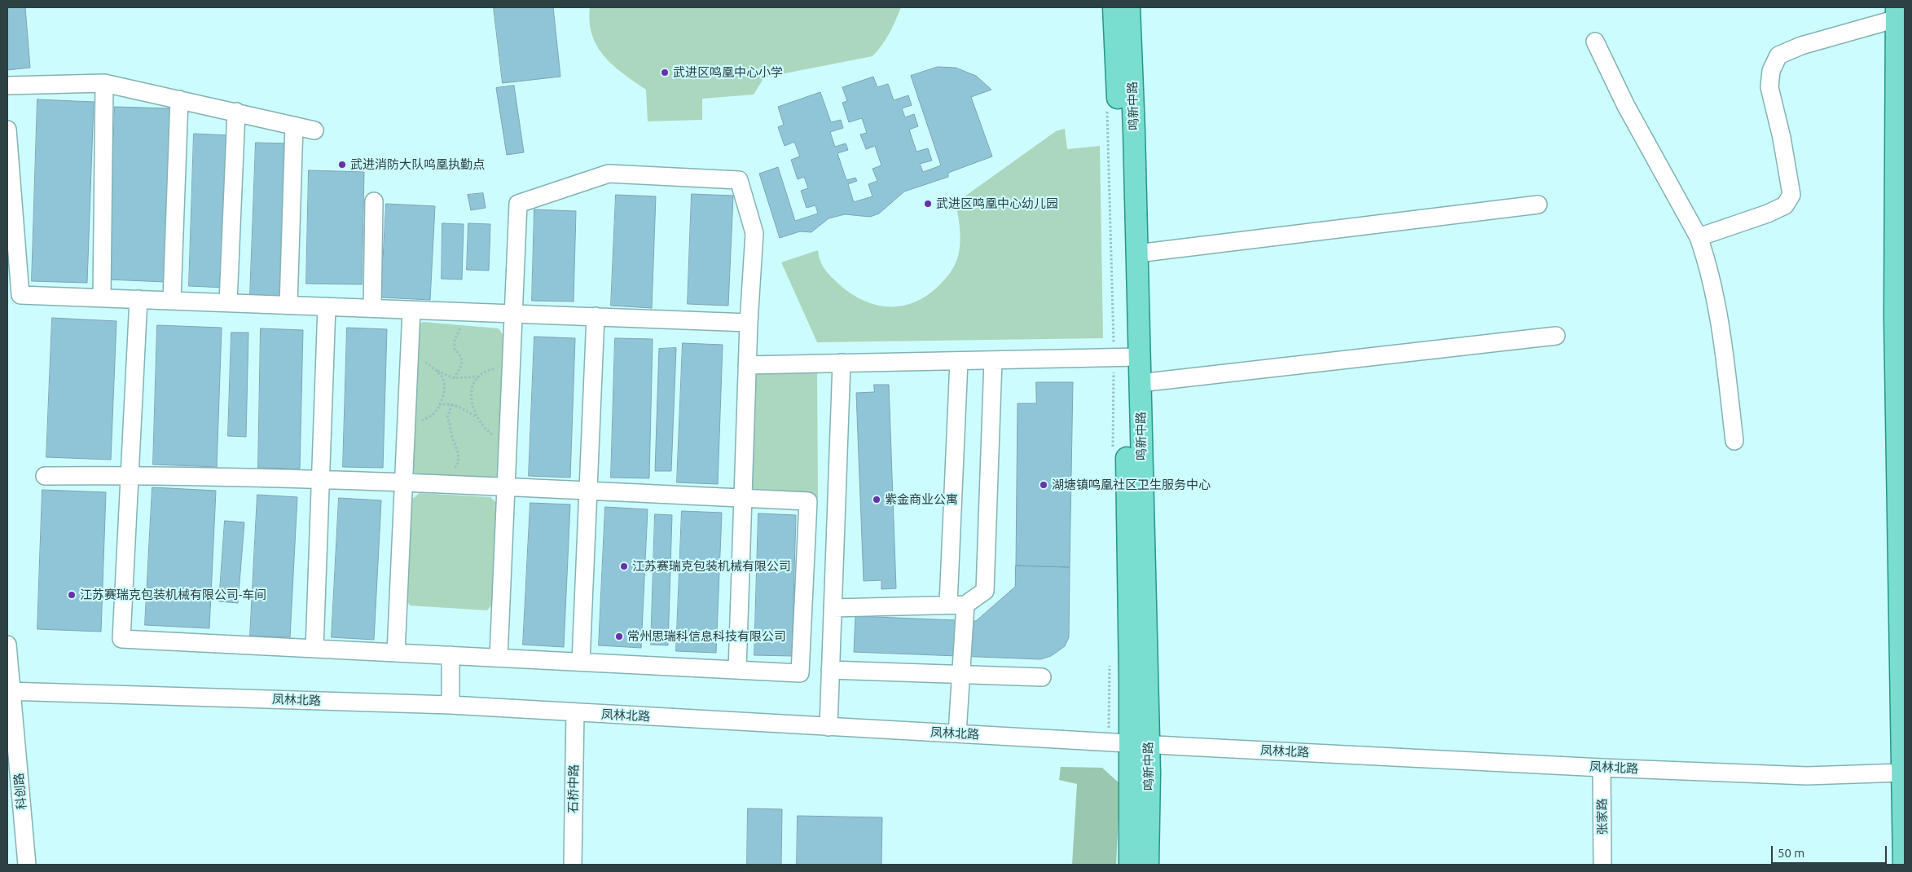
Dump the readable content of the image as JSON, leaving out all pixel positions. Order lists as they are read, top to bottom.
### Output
{
  "streets": {
    "main road": ["鸣新中路"],
    "street": [
      "凤林北路",
      "石桥中路",
      "科创路",
      "张家路"
    ]
  },
  "crossings": [
    ["鸣新中路", "凤林北路"],
    ["凤林北路", "石桥中路"],
    ["凤林北路", "科创路"],
    ["凤林北路", "张家路"]
  ],
  "places": [
    "武进区鸣凰中心小学",
    "武进消防大队呜凰执勤点",
    "武进区鸣凰中心幼儿园",
    "湖塘镇鸣凰社区卫生服务中心",
    "紫金商业公寓",
    "江苏赛瑞克包装机械有限公司",
    "江苏赛瑞克包装机械有限公司-车间",
    "常州思瑞科信息科技有限公司"
  ],
  "scale_bar": "50 m"
}
